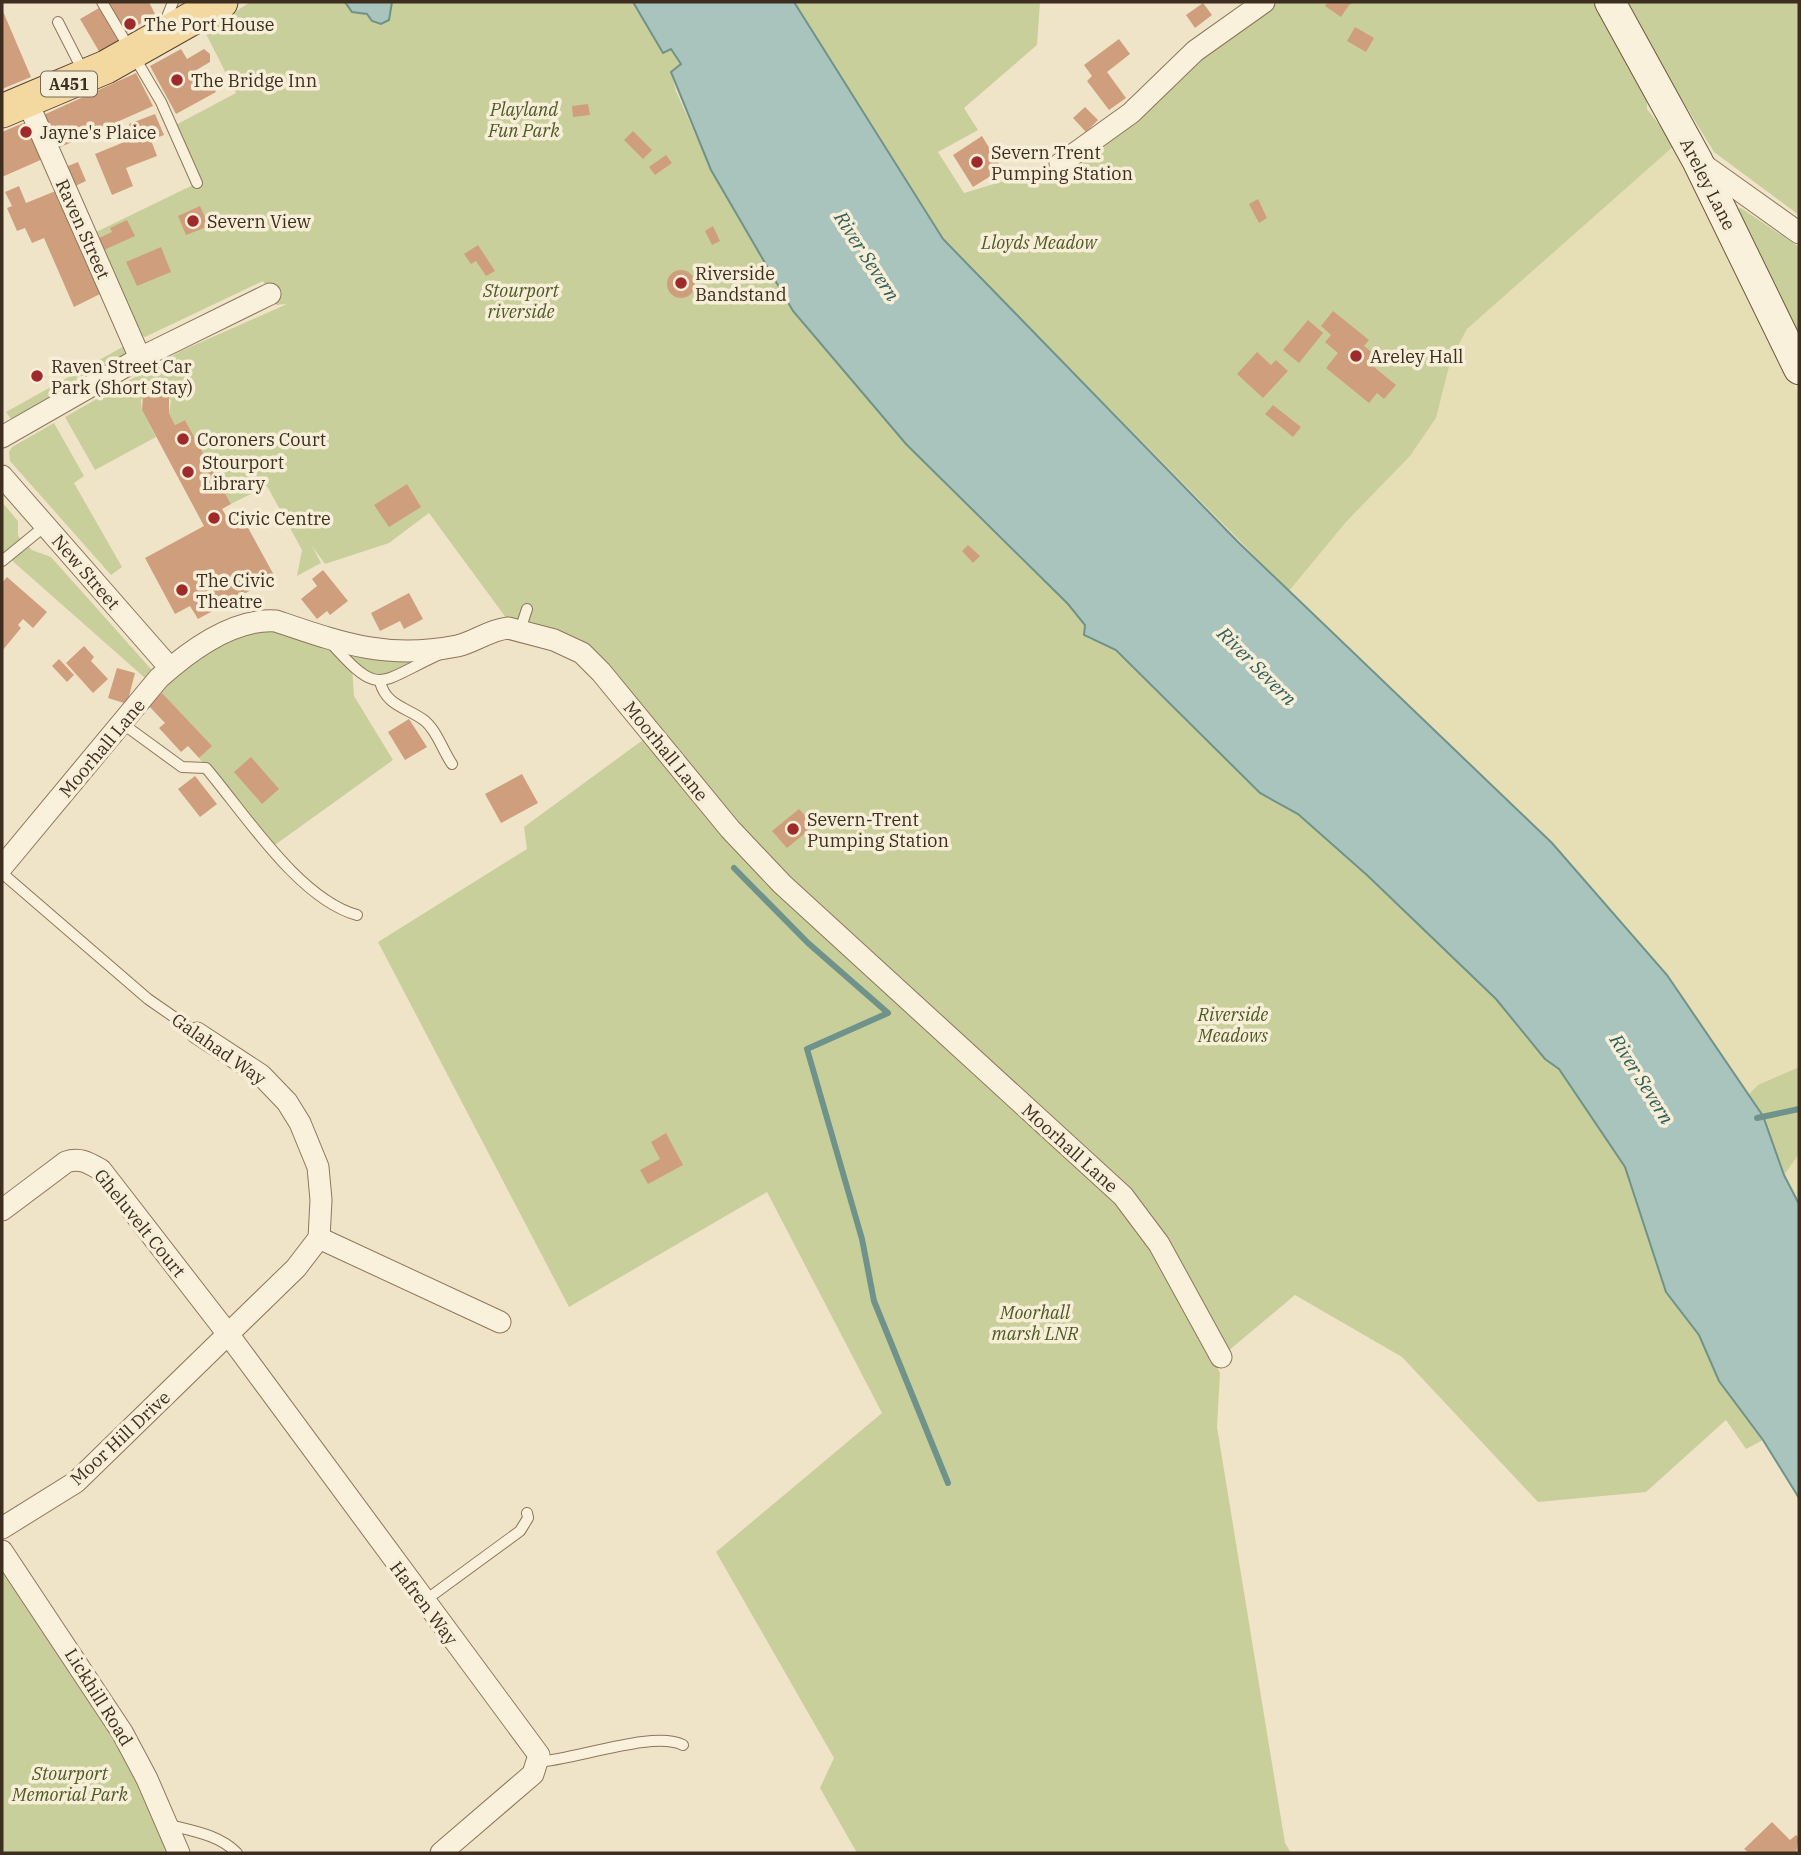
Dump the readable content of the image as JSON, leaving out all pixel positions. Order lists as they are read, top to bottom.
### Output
{
  "streets": {
    "main road": ["A451"],
    "street": [
      "Areley Lane",
      "Raven Street",
      "New Street",
      "Moorhall Lane",
      "Galahad Way",
      "Gheluvelt Court",
      "Moor Hill Drive",
      "Hafren Way",
      "Lickhill Road"
    ]
  },
  "crossings": [
    ["A451", "Raven Street"],
    ["New Street", "Moorhall Lane"],
    ["Gheluvelt Court", "Moor Hill Drive"],
    ["Gheluvelt Court", "Hafren Way"],
    ["Moor Hill Drive", "Hafren Way"]
  ],
  "water": ["River Severn"],
  "parks": [
    "Playland Fun Park",
    "Lloyds Meadow",
    "Stourport riverside",
    "Riverside Meadows",
    "Moorhall marsh LNR",
    "Stourport Memorial Park"
  ],
  "places": [
    "The Port House",
    "The Bridge Inn",
    "Jayne's Plaice",
    "Severn Trent Pumping Station",
    "Severn View",
    "Riverside Bandstand",
    "Areley Hall",
    "Raven Street Car Park (Short Stay)",
    "Coroners Court",
    "Stourport Library",
    "Civic Centre",
    "The Civic Theatre",
    "Severn-Trent Pumping Station"
  ]
}
